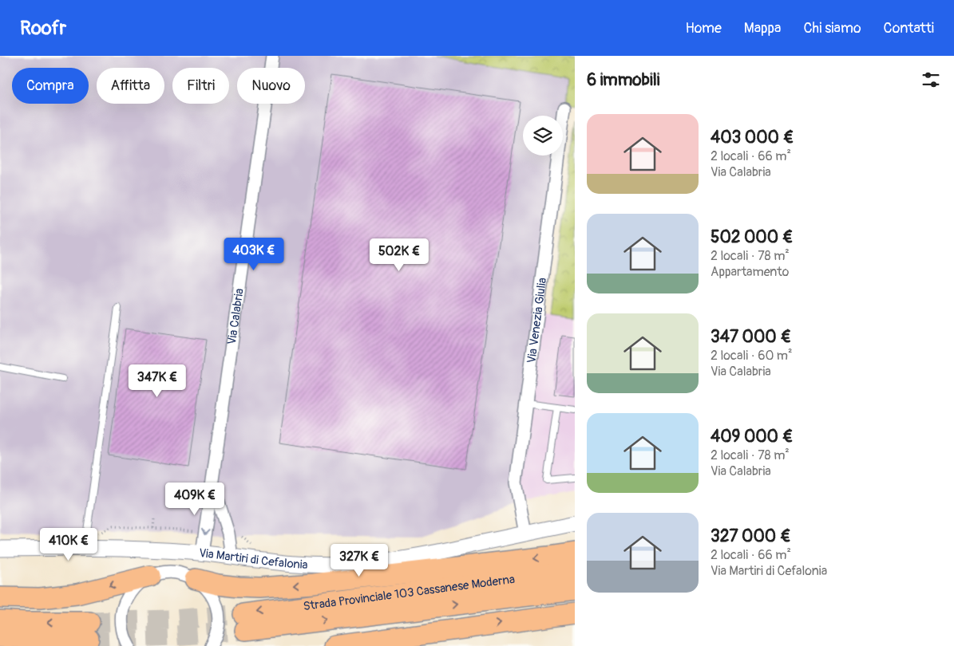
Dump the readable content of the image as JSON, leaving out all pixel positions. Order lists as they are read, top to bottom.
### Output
{
  "streets": {
    "highway": ["Strada Provinciale 103 Cassanese Moderna"],
    "street": ["Via Calabria", "Via Venezia Giulia", "Via Martiri di Cefalonia"]
  },
  "crossings": [
    ["Via Calabria", "Via Martiri di Cefalonia"],
    ["Via Venezia Giulia", "Via Martiri di Cefalonia"]
  ],
  "page": {
    "header": "Roofr",
    "nav": [
      "Home",
      "Mappa",
      "Chi siamo",
      "Contatti"
    ],
    "heading": "6 immobili",
    "chip": [
      "Compra",
      "Affitta",
      "Filtri",
      "Nuovo"
    ],
    "list": [
      {
        "name": "403 000 €",
        "note": "2 locali · 66 m² · Via Calabria"
      },
      {
        "name": "502 000 €",
        "note": "2 locali · 78 m² · Appartamento"
      },
      {
        "name": "347 000 €",
        "note": "2 locali · 60 m² · Via Calabria"
      },
      {
        "name": "409 000 €",
        "note": "2 locali · 78 m² · Via Calabria"
      },
      {
        "name": "327 000 €",
        "note": "2 locali · 66 m² · Via Martiri di Cefalonia"
      }
    ],
    "price": [
      "403K €",
      "502K €",
      "347K €",
      "409K €",
      "410K €",
      "327K €"
    ]
  }
}
